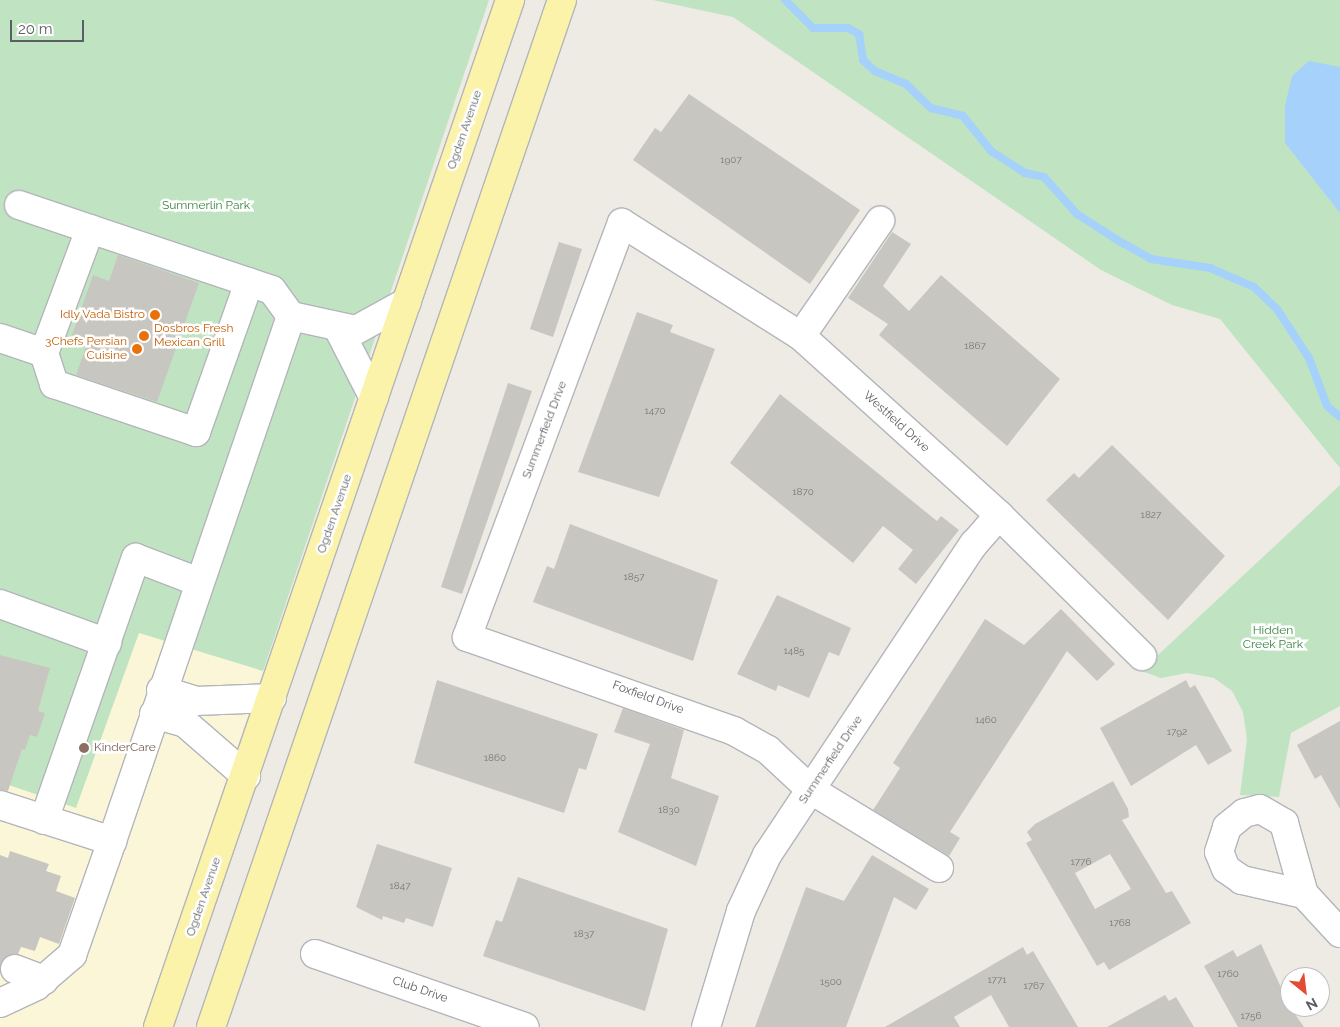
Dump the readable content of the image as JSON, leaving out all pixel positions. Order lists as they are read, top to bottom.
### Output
{
  "streets": {
    "main road": ["Ogden Avenue"],
    "street": [
      "Westfield Drive",
      "Summerfield Drive",
      "Foxfield Drive",
      "Club Drive"
    ]
  },
  "crossings": [
    ["Westfield Drive", "Summerfield Drive"],
    ["Summerfield Drive", "Foxfield Drive"]
  ],
  "parks": ["Summerlin Park", "Hidden Creek Park"],
  "places": [
    "Idly Vada Bistro",
    "Dosbros Fresh Mexican Grill",
    "3Chefs Persian Cuisine",
    "KinderCare"
  ],
  "house_numbers": [
    "1907",
    "1867",
    "1470",
    "1870",
    "1827",
    "1857",
    "1485",
    "1460",
    "1792",
    "1860",
    "1830",
    "1776",
    "1847",
    "1768",
    "1837",
    "1760",
    "1771",
    "1500",
    "1767",
    "1756"
  ],
  "scale_bar": "20 m",
  "north": "bottom right"
}
